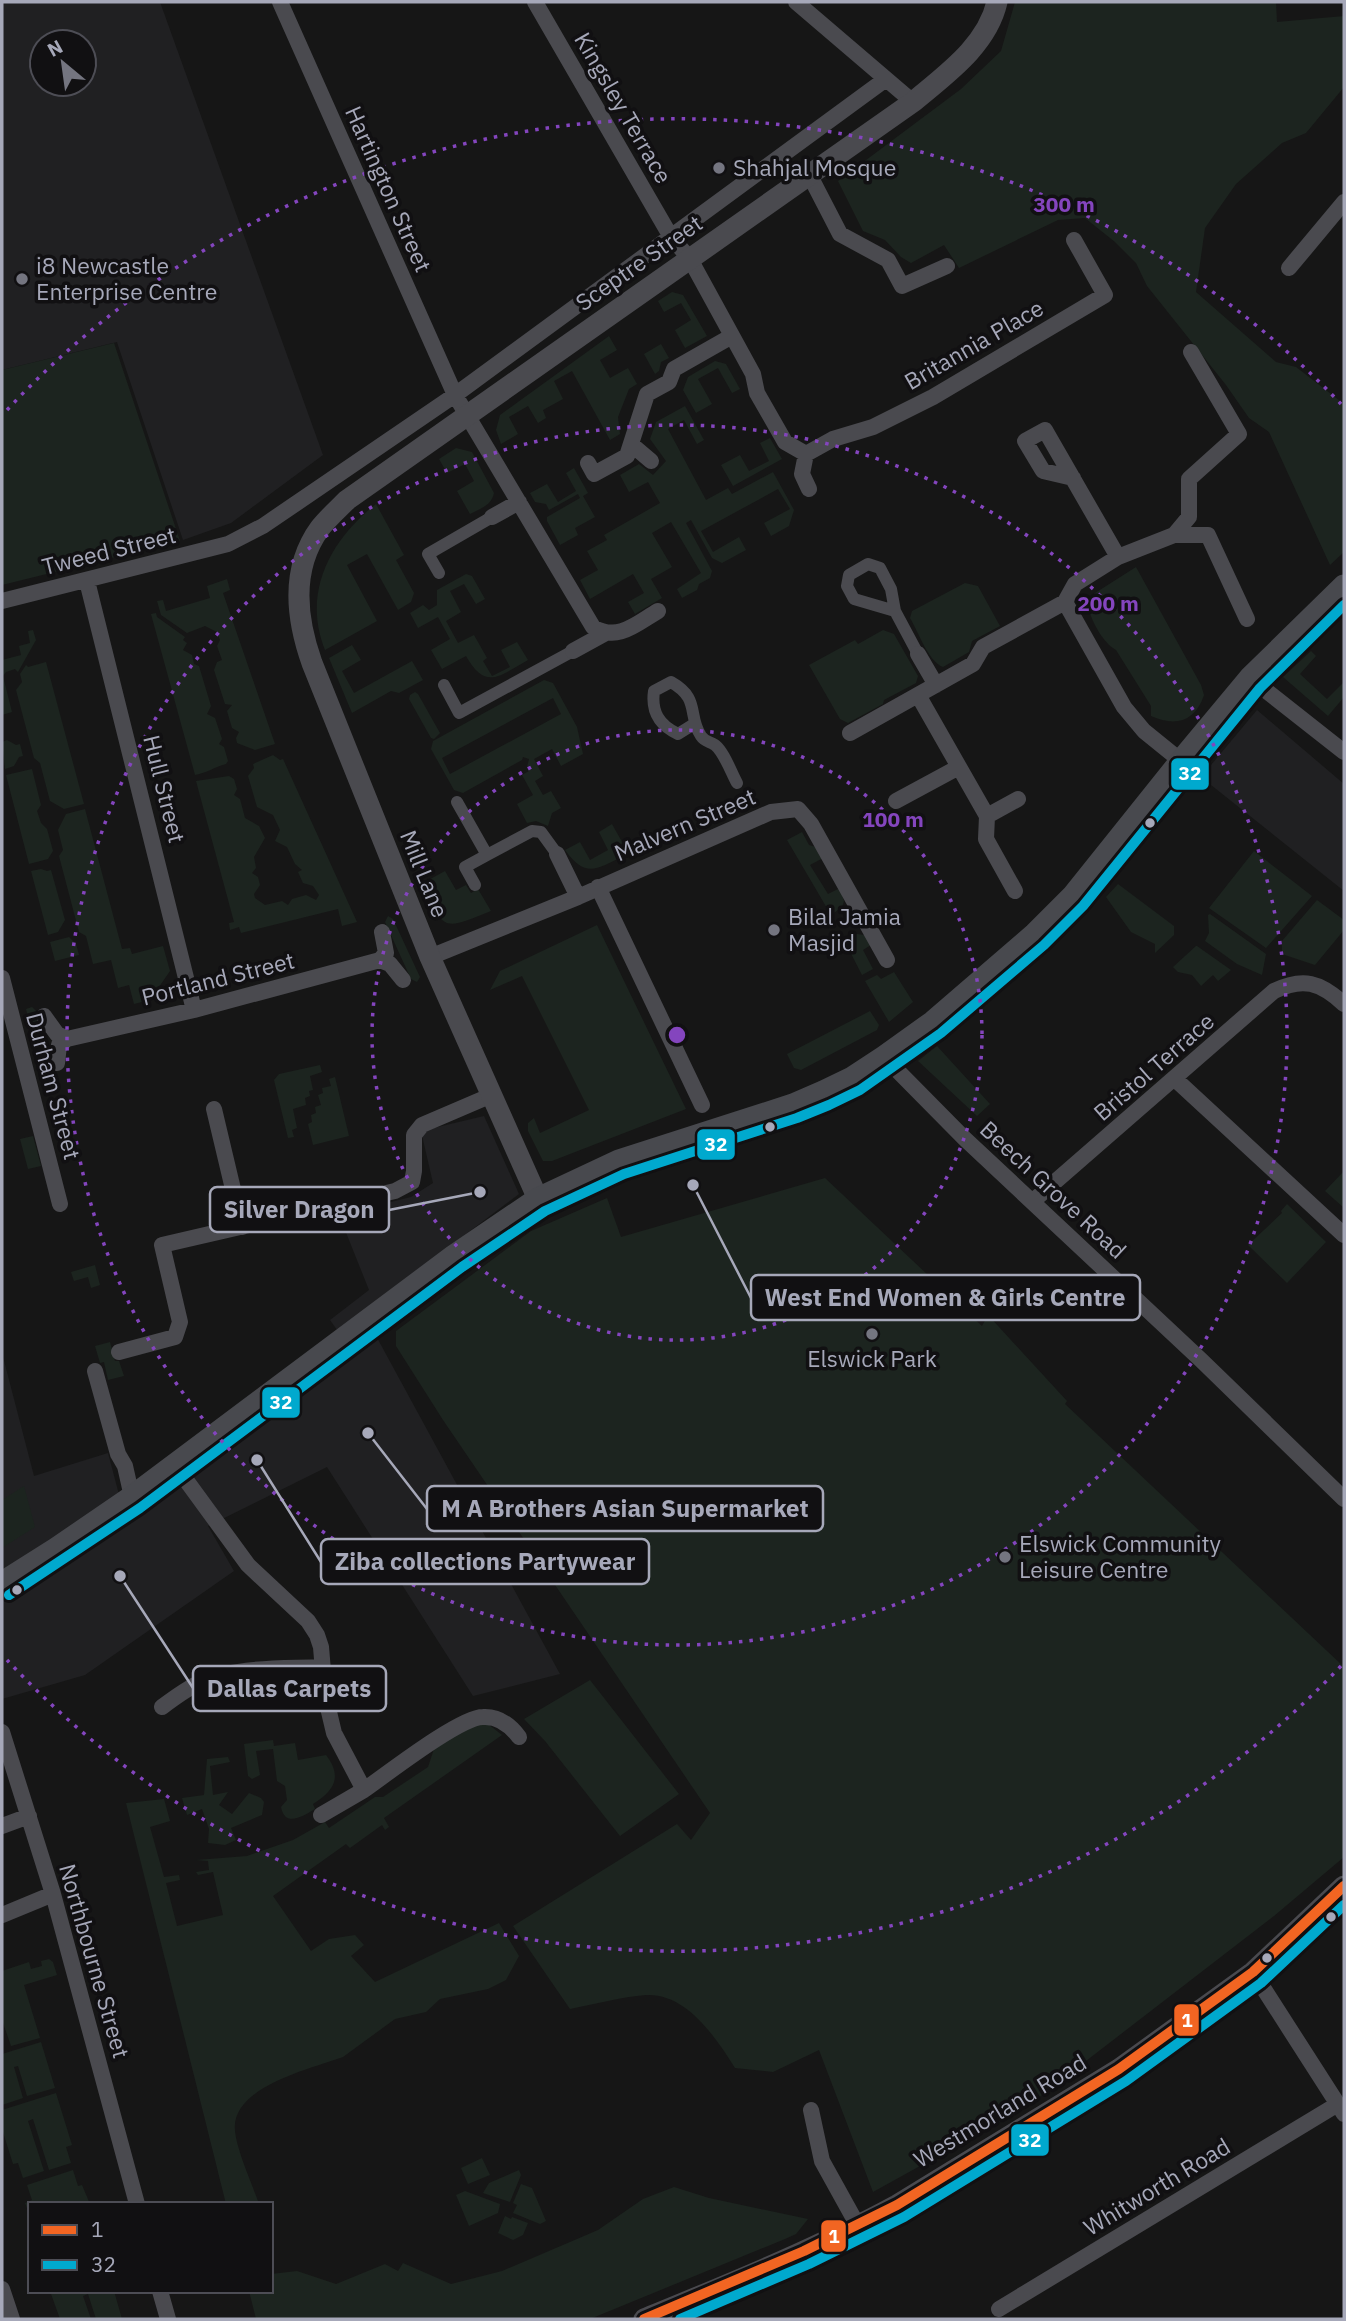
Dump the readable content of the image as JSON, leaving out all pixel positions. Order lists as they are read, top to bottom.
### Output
{
  "streets": {
    "street": [
      "Kingsley Terrace",
      "Hartington Street",
      "Sceptre Street",
      "Britannia Place",
      "Tweed Street",
      "Hull Street",
      "Malvern Street",
      "Mill Lane",
      "Portland Street",
      "Bristol Terrace",
      "Durham Street",
      "Beech Grove Road",
      "Northbourne Street",
      "Westmorland Road",
      "Whitworth Road"
    ]
  },
  "crossings": [
    ["Kingsley Terrace", "Sceptre Street"],
    ["Hartington Street", "Sceptre Street"],
    ["Sceptre Street", "Tweed Street"],
    ["Sceptre Street", "Mill Lane"],
    ["Tweed Street", "Hull Street"],
    ["Hull Street", "Portland Street"],
    ["Malvern Street", "Mill Lane"],
    ["Bristol Terrace", "Beech Grove Road"]
  ],
  "places": [
    "Shahjal Mosque",
    "i8 Newcastle Enterprise Centre",
    "Bilal Jamia Masjid",
    "West End Women & Girls Centre",
    "Silver Dragon",
    "Elswick Park",
    "M A Brothers Asian Supermarket",
    "Ziba collections Partywear",
    "Elswick Community Leisure Centre",
    "Dallas Carpets"
  ],
  "lines": ["transit line 32", "transit line 1"],
  "legend": ["1", "32"],
  "north": "top left",
  "rings": ["300 m", "200 m", "100 m"]
}
